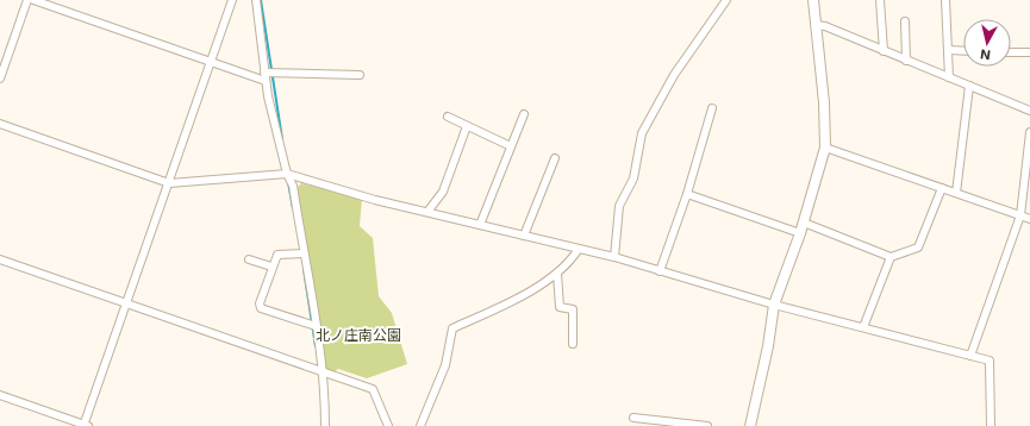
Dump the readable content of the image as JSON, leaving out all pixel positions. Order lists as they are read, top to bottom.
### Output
{
  "parks": ["北ノ庄南公園"],
  "north": "bottom"
}
